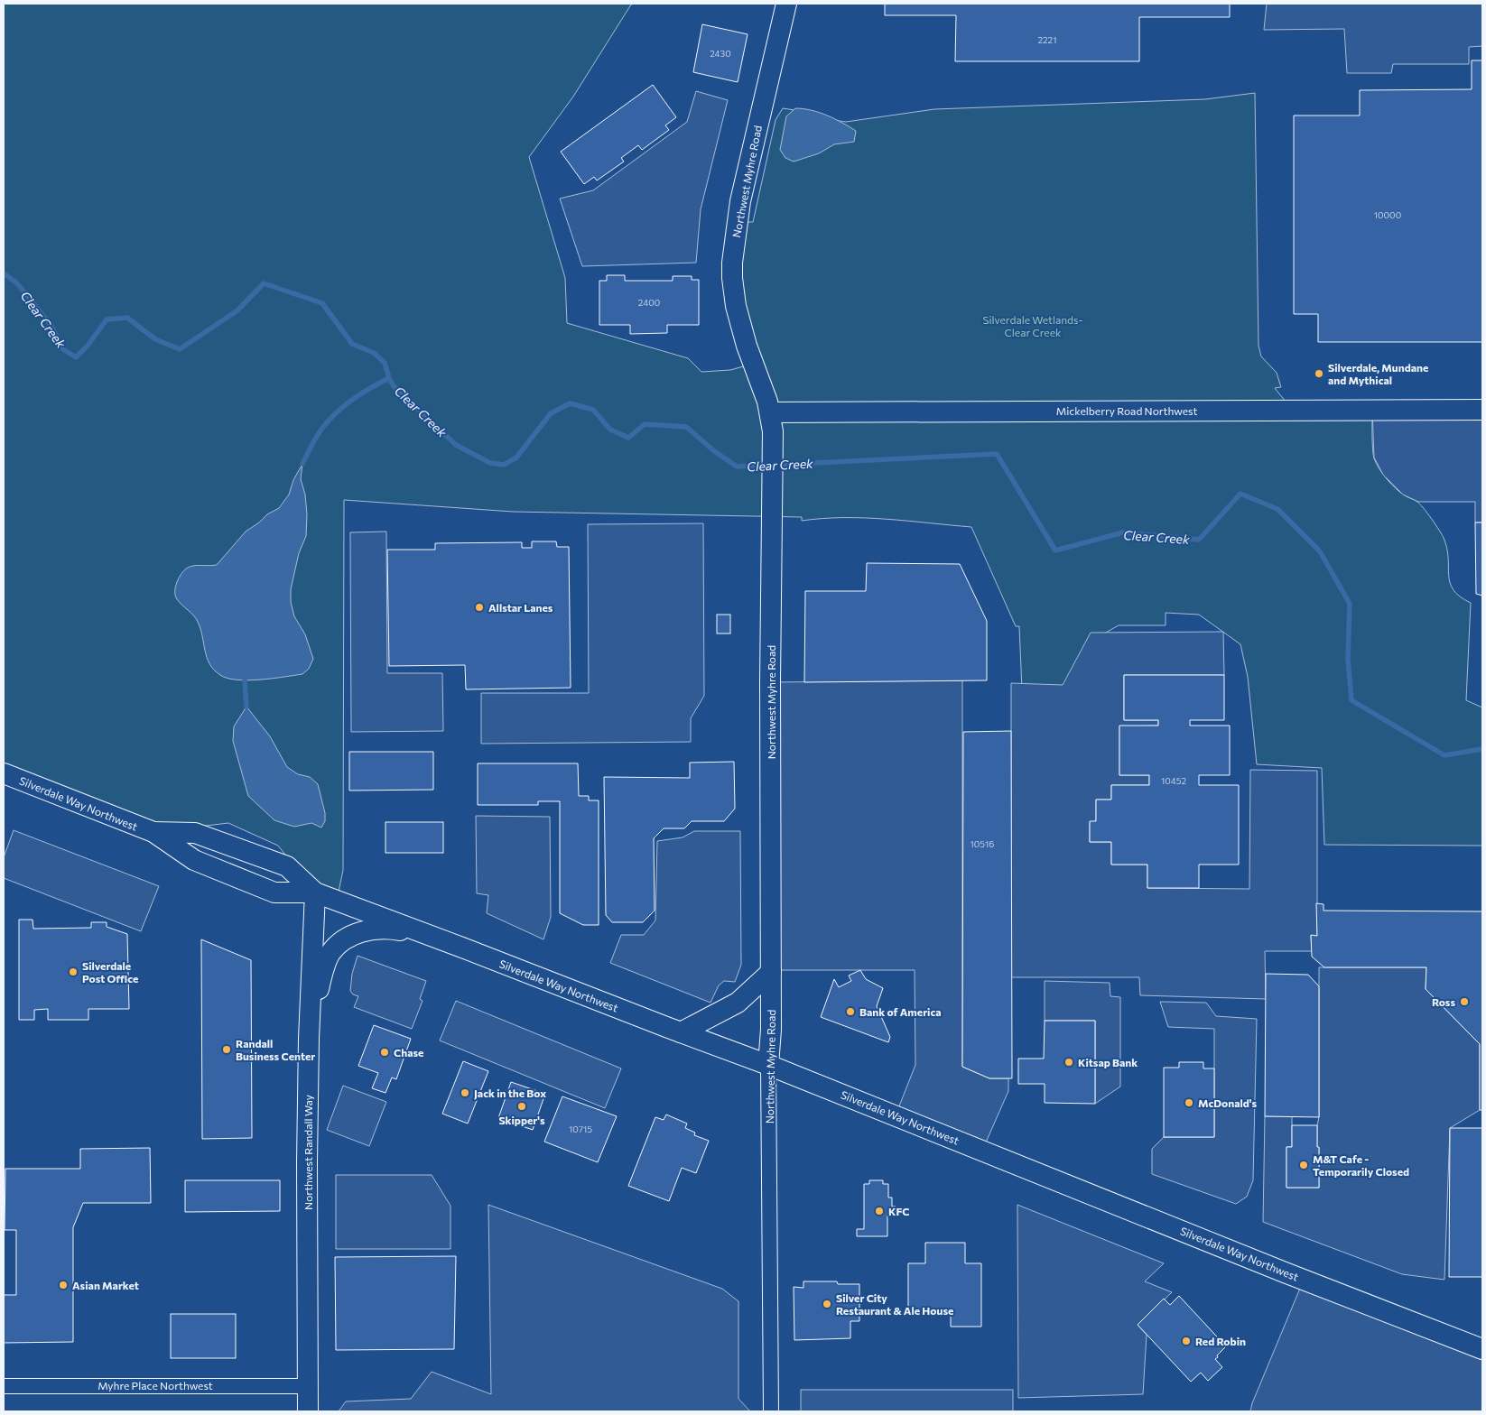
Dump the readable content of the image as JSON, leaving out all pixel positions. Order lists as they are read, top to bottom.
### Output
{
  "streets": {
    "street": [
      "Northwest Myhre Road",
      "Mickelberry Road Northwest",
      "Silverdale Way Northwest",
      "Northwest Randall Way",
      "Myhre Place Northwest"
    ]
  },
  "crossings": [
    ["Northwest Myhre Road", "Mickelberry Road Northwest"],
    ["Northwest Myhre Road", "Silverdale Way Northwest"],
    ["Silverdale Way Northwest", "Northwest Randall Way"],
    ["Northwest Randall Way", "Myhre Place Northwest"]
  ],
  "water": ["Clear Creek"],
  "parks": ["Silverdale Wetlands- Clear Creek"],
  "places": [
    "Silverdale, Mundane and Mythical",
    "Allstar Lanes",
    "Silverdale Post Office",
    "Ross",
    "Bank of America",
    "Randall Business Center",
    "Chase",
    "Kitsap Bank",
    "Jack in the Box",
    "McDonald's",
    "Skipper's",
    "M&T Cafe - Temporarily Closed",
    "KFC",
    "Asian Market",
    "Silver City Restaurant & Ale House",
    "Red Robin"
  ],
  "house_numbers": [
    "2221",
    "2430",
    "10000",
    "2400",
    "10452",
    "10516",
    "10715"
  ]
}
